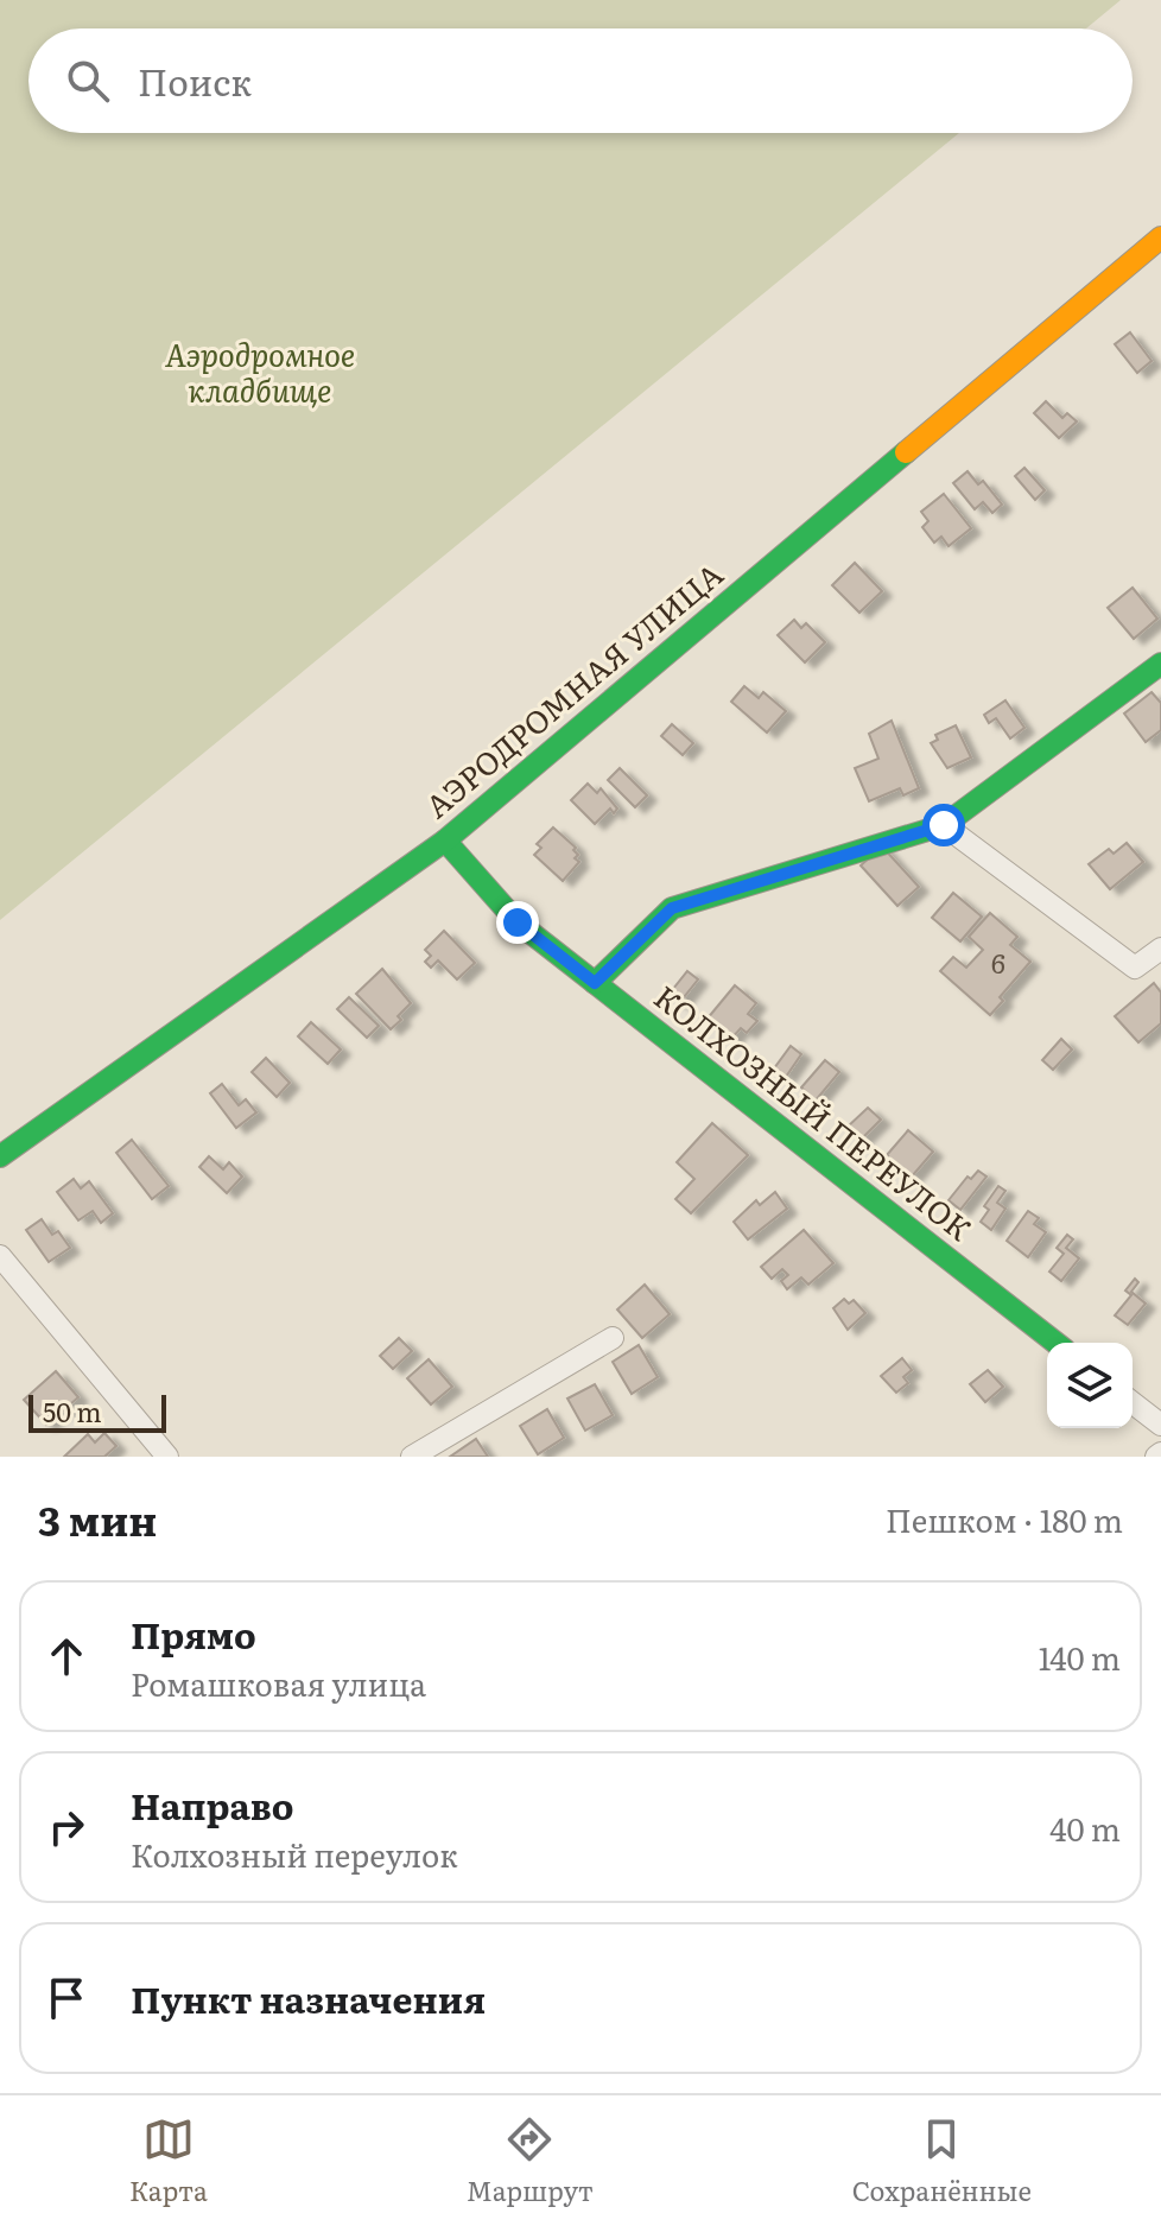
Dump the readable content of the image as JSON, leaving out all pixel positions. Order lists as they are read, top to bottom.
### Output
{
  "streets": {
    "street": ["АЭРОДРОМНАЯ УЛИЦА", "КОЛХОЗНЫЙ ПЕРЕУЛОК"]
  },
  "crossings": [
    ["АЭРОДРОМНАЯ УЛИЦА", "КОЛХОЗНЫЙ ПЕРЕУЛОК"]
  ],
  "parks": ["Аэродромное кладбище"],
  "house_numbers": ["6"],
  "scale_bar": "50 m",
  "page": {
    "search": "Поиск",
    "scale": "50 m",
    "heading": ["3 мин", "Пешком · 180 m"],
    "list": [
      ["Прямо", "Ромашковая улица", "140 m"],
      ["Направо", "Колхозный переулок", "40 m"],
      "Пункт назначения"
    ],
    "nav": ["Карта", "Маршрут", "Сохранённые"]
  }
}
